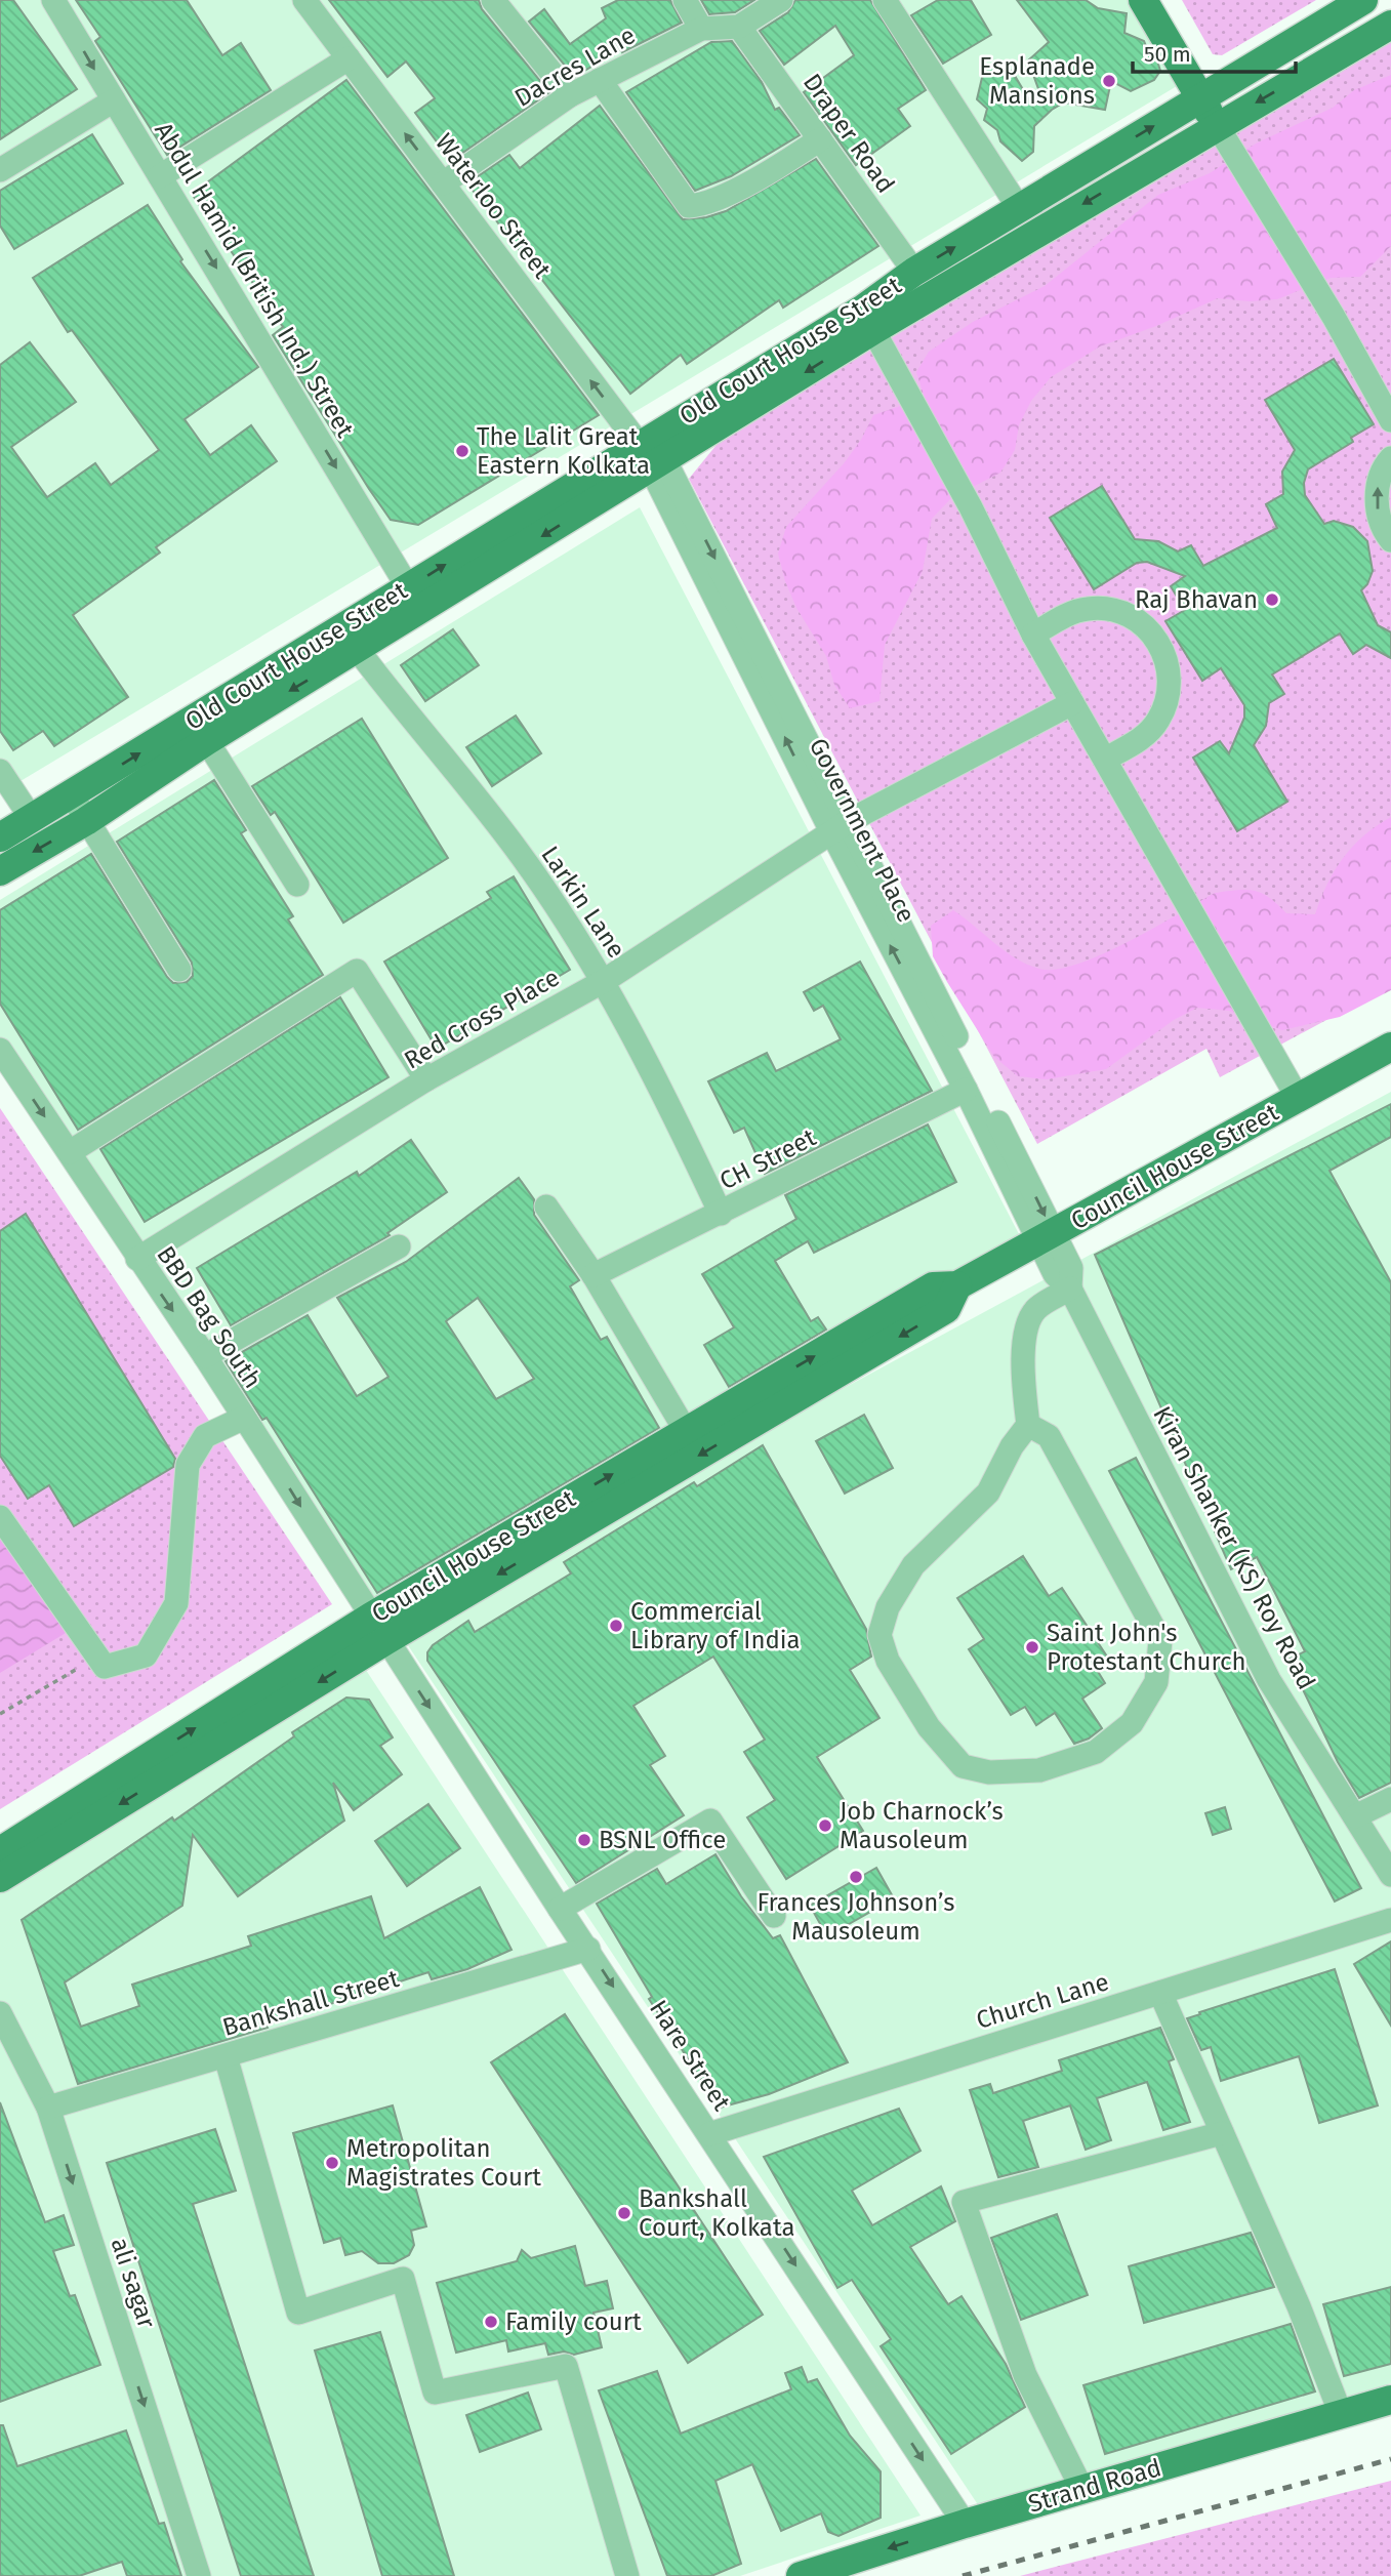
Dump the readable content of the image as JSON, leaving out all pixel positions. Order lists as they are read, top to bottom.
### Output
{
  "streets": {
    "main road": ["Old Court House Street", "Council House Street", "Strand Road"],
    "street": [
      "Dacres Lane",
      "Draper Road",
      "Waterloo Street",
      "Abdul Hamid (British Ind.) Street",
      "Government Place",
      "Larkin Lane",
      "Red Cross Place",
      "CH Street",
      "BBD Bag South",
      "Kiran Shanker (KS) Roy Road",
      "Church Lane",
      "Bankshall Street",
      "Hare Street",
      "ali sagar"
    ]
  },
  "crossings": [
    ["Dacres Lane", "Draper Road"],
    ["Dacres Lane", "Waterloo Street"],
    ["Draper Road", "Old Court House Street"],
    ["Waterloo Street", "Old Court House Street"],
    ["Waterloo Street", "Government Place"],
    ["Waterloo Street", "Red Cross Place"],
    ["Abdul Hamid (British Ind.) Street", "Old Court House Street"],
    ["Government Place", "Red Cross Place"],
    ["Government Place", "CH Street"],
    ["Government Place", "Council House Street"],
    ["Government Place", "Kiran Shanker (KS) Roy Road"],
    ["Larkin Lane", "Red Cross Place"],
    ["Larkin Lane", "CH Street"],
    ["Red Cross Place", "BBD Bag South"],
    ["Council House Street", "BBD Bag South"],
    ["Council House Street", "Kiran Shanker (KS) Roy Road"],
    ["Council House Street", "Hare Street"],
    ["BBD Bag South", "Hare Street"],
    ["Church Lane", "Hare Street"],
    ["Bankshall Street", "Hare Street"],
    ["Bankshall Street", "ali sagar"],
    ["Hare Street", "Strand Road"]
  ],
  "one_way": [
    "Waterloo Street",
    "Abdul Hamid (British Ind.) Street",
    "BBD Bag South",
    "Hare Street",
    "ali sagar"
  ],
  "places": [
    "Esplanade Mansions",
    "The Lalit Great Eastern Kolkata",
    "Raj Bhavan",
    "Commercial Library of India",
    "Saint John's Protestant Church",
    "Job Charnock’s Mausoleum",
    "BSNL Office",
    "Frances Johnson’s Mausoleum",
    "Metropolitan Magistrates Court",
    "Bankshall Court, Kolkata",
    "Family court"
  ],
  "scale_bar": "50 m"
}
